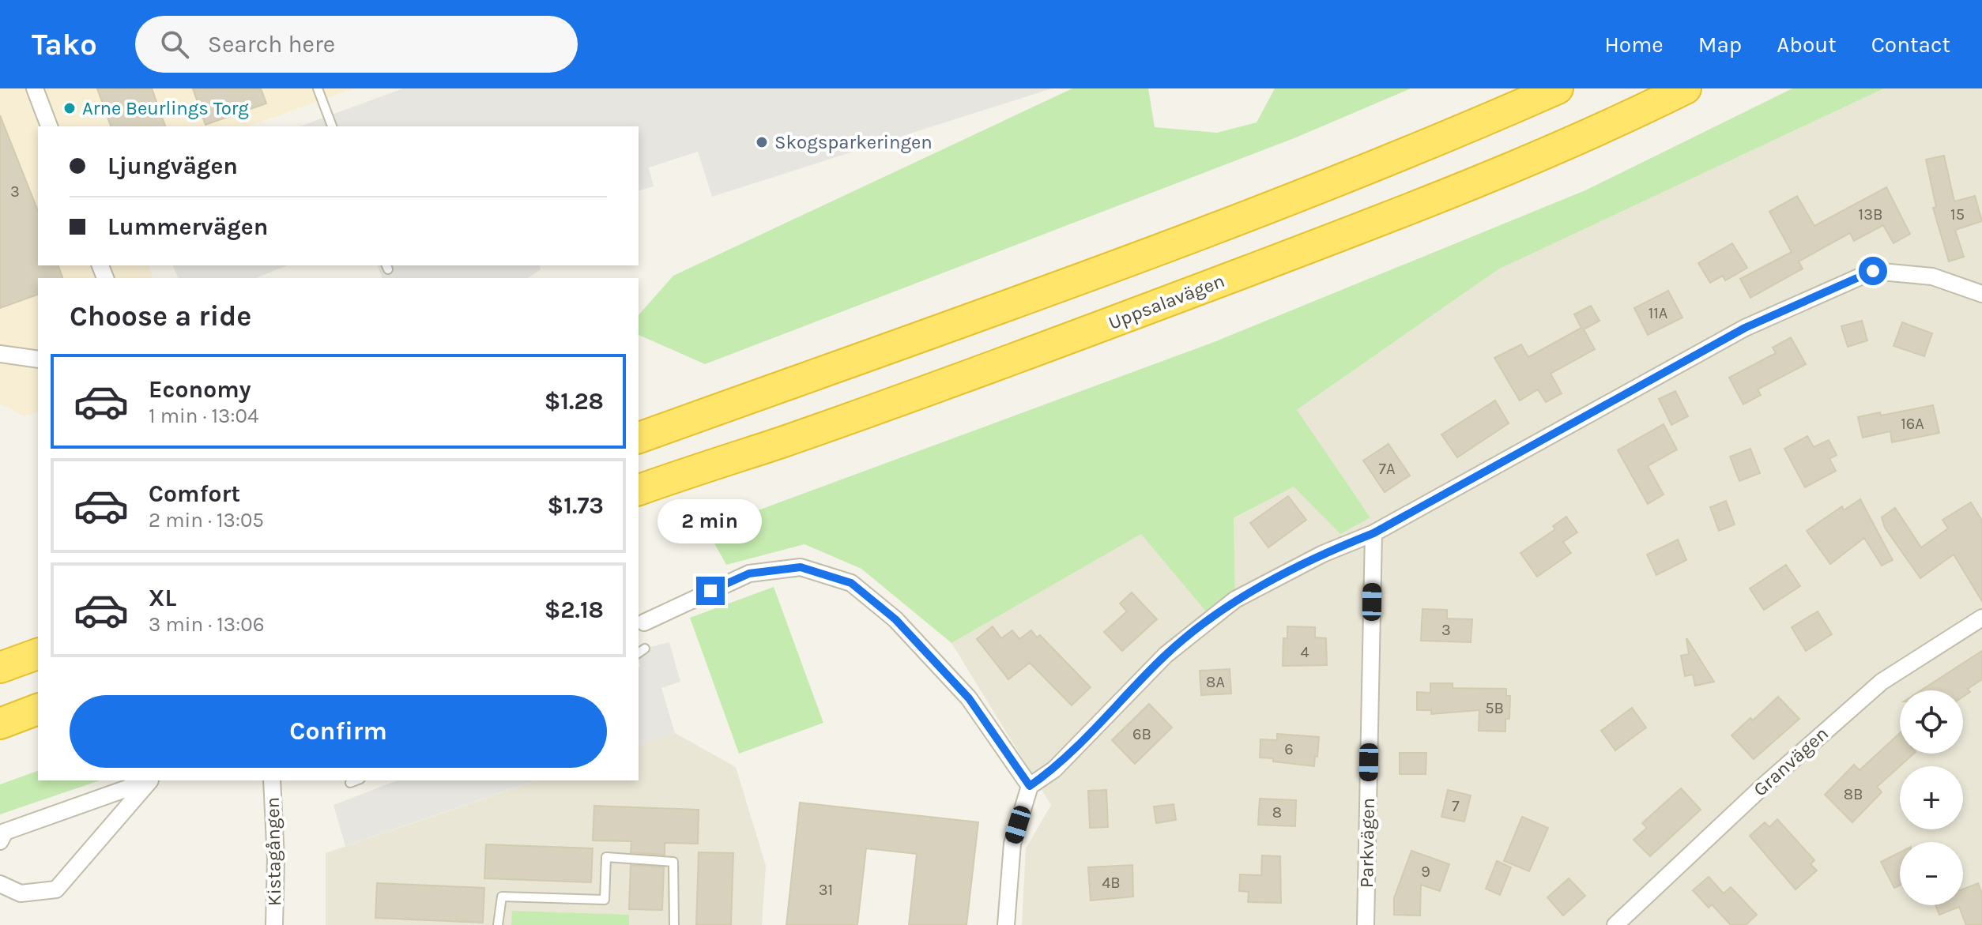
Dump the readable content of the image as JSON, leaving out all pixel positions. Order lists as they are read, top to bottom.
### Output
{
  "streets": {
    "highway": ["Uppsalavägen"],
    "street": ["Granvägen", "Parkvägen", "Kistagången"]
  },
  "places": ["Arne Beurlings Torg", "Skogsparkeringen"],
  "house_numbers": [
    "3",
    "13B",
    "15",
    "11A",
    "16A",
    "7A",
    "3",
    "4",
    "8A",
    "5B",
    "6B",
    "6",
    "8B",
    "7",
    "8",
    "9",
    "4B",
    "31"
  ],
  "page": {
    "header": "Tako",
    "search": "Search here",
    "nav": [
      "Home",
      "Map",
      "About",
      "Contact"
    ],
    "banner": ["Ljungvägen", "Lummervägen"],
    "heading": "Choose a ride",
    "list": [
      {
        "name": "Economy",
        "note": "1 min · 13:04",
        "value": "$1.28"
      },
      {
        "name": "Comfort",
        "note": "2 min · 13:05",
        "value": "$1.73"
      },
      {
        "name": "XL",
        "note": "3 min · 13:06",
        "value": "$2.18"
      }
    ],
    "bubble": "2 min",
    "buttons": "Confirm",
    "map_buttons": ["+", "−"]
  }
}
